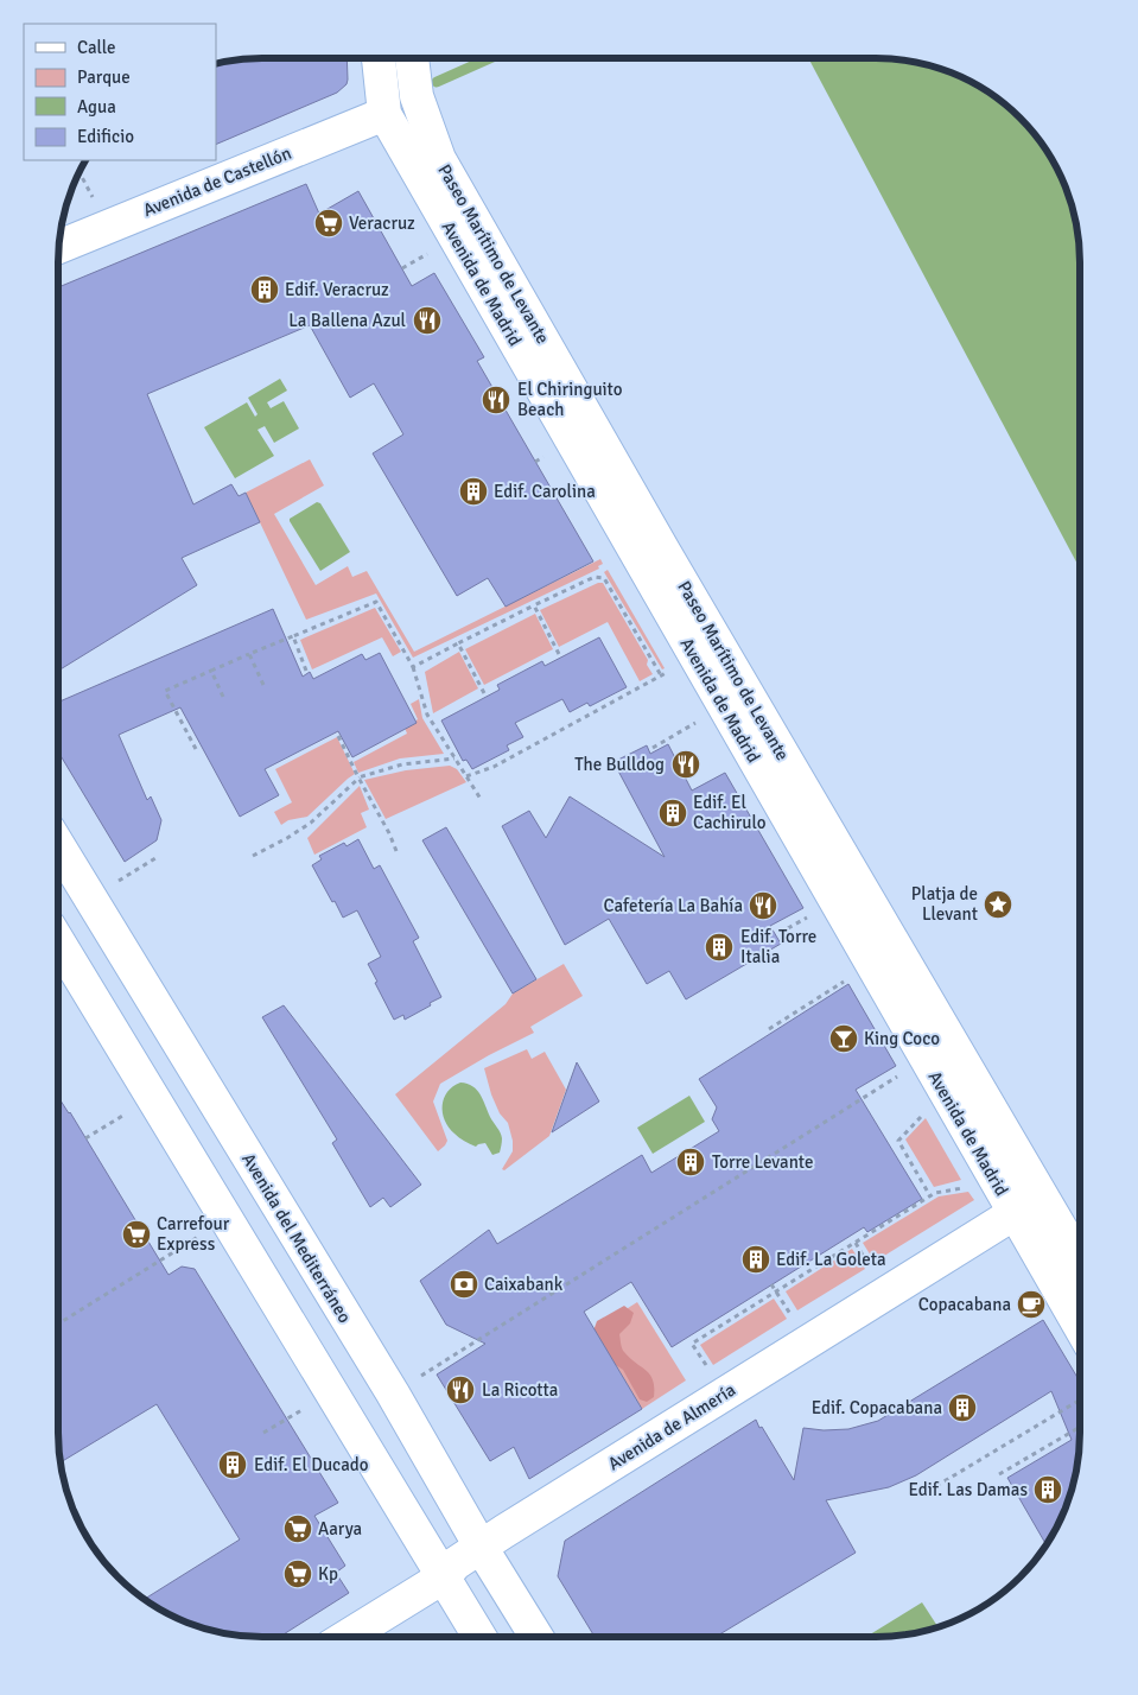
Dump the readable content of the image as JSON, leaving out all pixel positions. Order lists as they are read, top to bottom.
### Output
{
  "streets": {
    "street": [
      "Avenida de Castellón",
      "Paseo Marítimo de Levante",
      "Avenida de Madrid",
      "Avenida del Mediterráneo",
      "Avenida de Almería"
    ]
  },
  "crossings": [
    ["Avenida de Castellón", "Avenida de Madrid"],
    ["Avenida de Madrid", "Avenida de Almería"],
    ["Avenida del Mediterráneo", "Avenida de Almería"]
  ],
  "places": {
    "supermarket": [
      "Veracruz",
      "Carrefour Express",
      "Aarya",
      "Kp"
    ],
    "building": [
      "Edif. Veracruz",
      "Edif. Carolina",
      "Edif. El Cachirulo",
      "Edif. Torre Italia",
      "Torre Levante",
      "Edif. La Goleta",
      "Edif. Copacabana",
      "Edif. El Ducado",
      "Edif. Las Damas"
    ],
    "restaurant": [
      "La Ballena Azul",
      "El Chiringuito Beach",
      "The Bulldog",
      "Cafetería La Bahía",
      "La Ricotta"
    ],
    "place": ["Platja de Llevant"],
    "bar": ["King Coco"],
    "bank": ["Caixabank"],
    "cafe": ["Copacabana"]
  },
  "legend": [
    "Calle",
    "Parque",
    "Agua",
    "Edificio"
  ]
}
